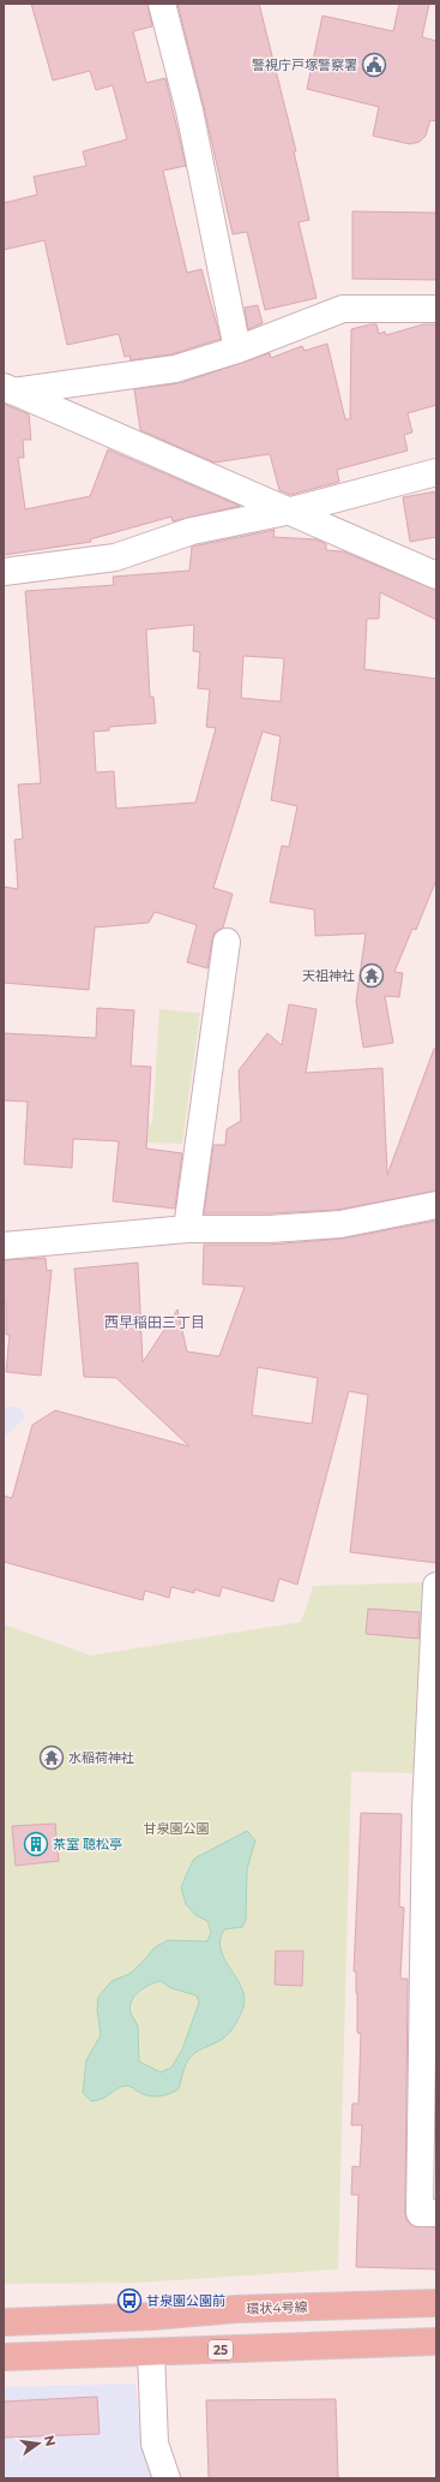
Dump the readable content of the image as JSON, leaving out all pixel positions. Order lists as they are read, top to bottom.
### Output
{
  "streets": {
    "main road": ["環状4号線", "25"]
  },
  "districts": ["西早稲田三丁目"],
  "parks": ["甘泉園公園"],
  "places": {
    "public building": ["警視庁戸塚警察署"],
    "temple": ["天祖神社", "水稲荷神社"],
    "building": ["茶室 聴松亭"],
    "bus stop": ["甘泉園公園前"]
  },
  "north": "right"
}
